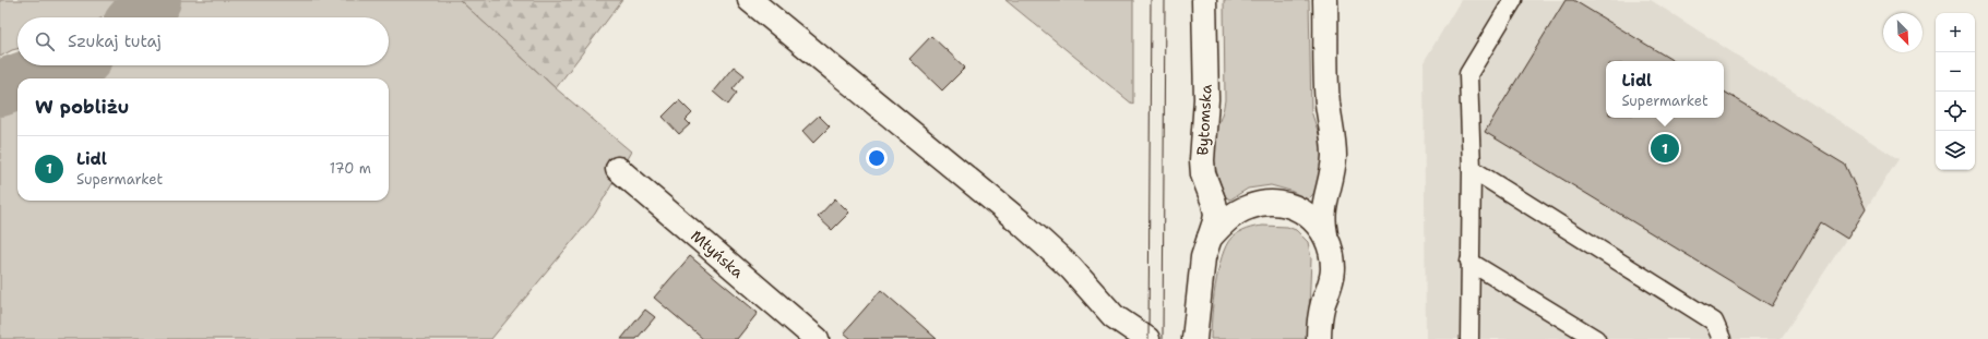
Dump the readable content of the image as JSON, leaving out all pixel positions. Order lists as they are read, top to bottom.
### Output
{
  "streets": {
    "street": ["Bytomska", "Młyńska"]
  },
  "north": "bottom right",
  "page": {
    "map_buttons": ["+", "−"],
    "search": "Szukaj tutaj",
    "popup": ["Lidl", "Supermarket"],
    "heading": "W pobliżu",
    "pins": "1",
    "list": [
      {
        "mark": "1",
        "name": "Lidl",
        "note": "Supermarket",
        "value": "170 m"
      }
    ]
  }
}
